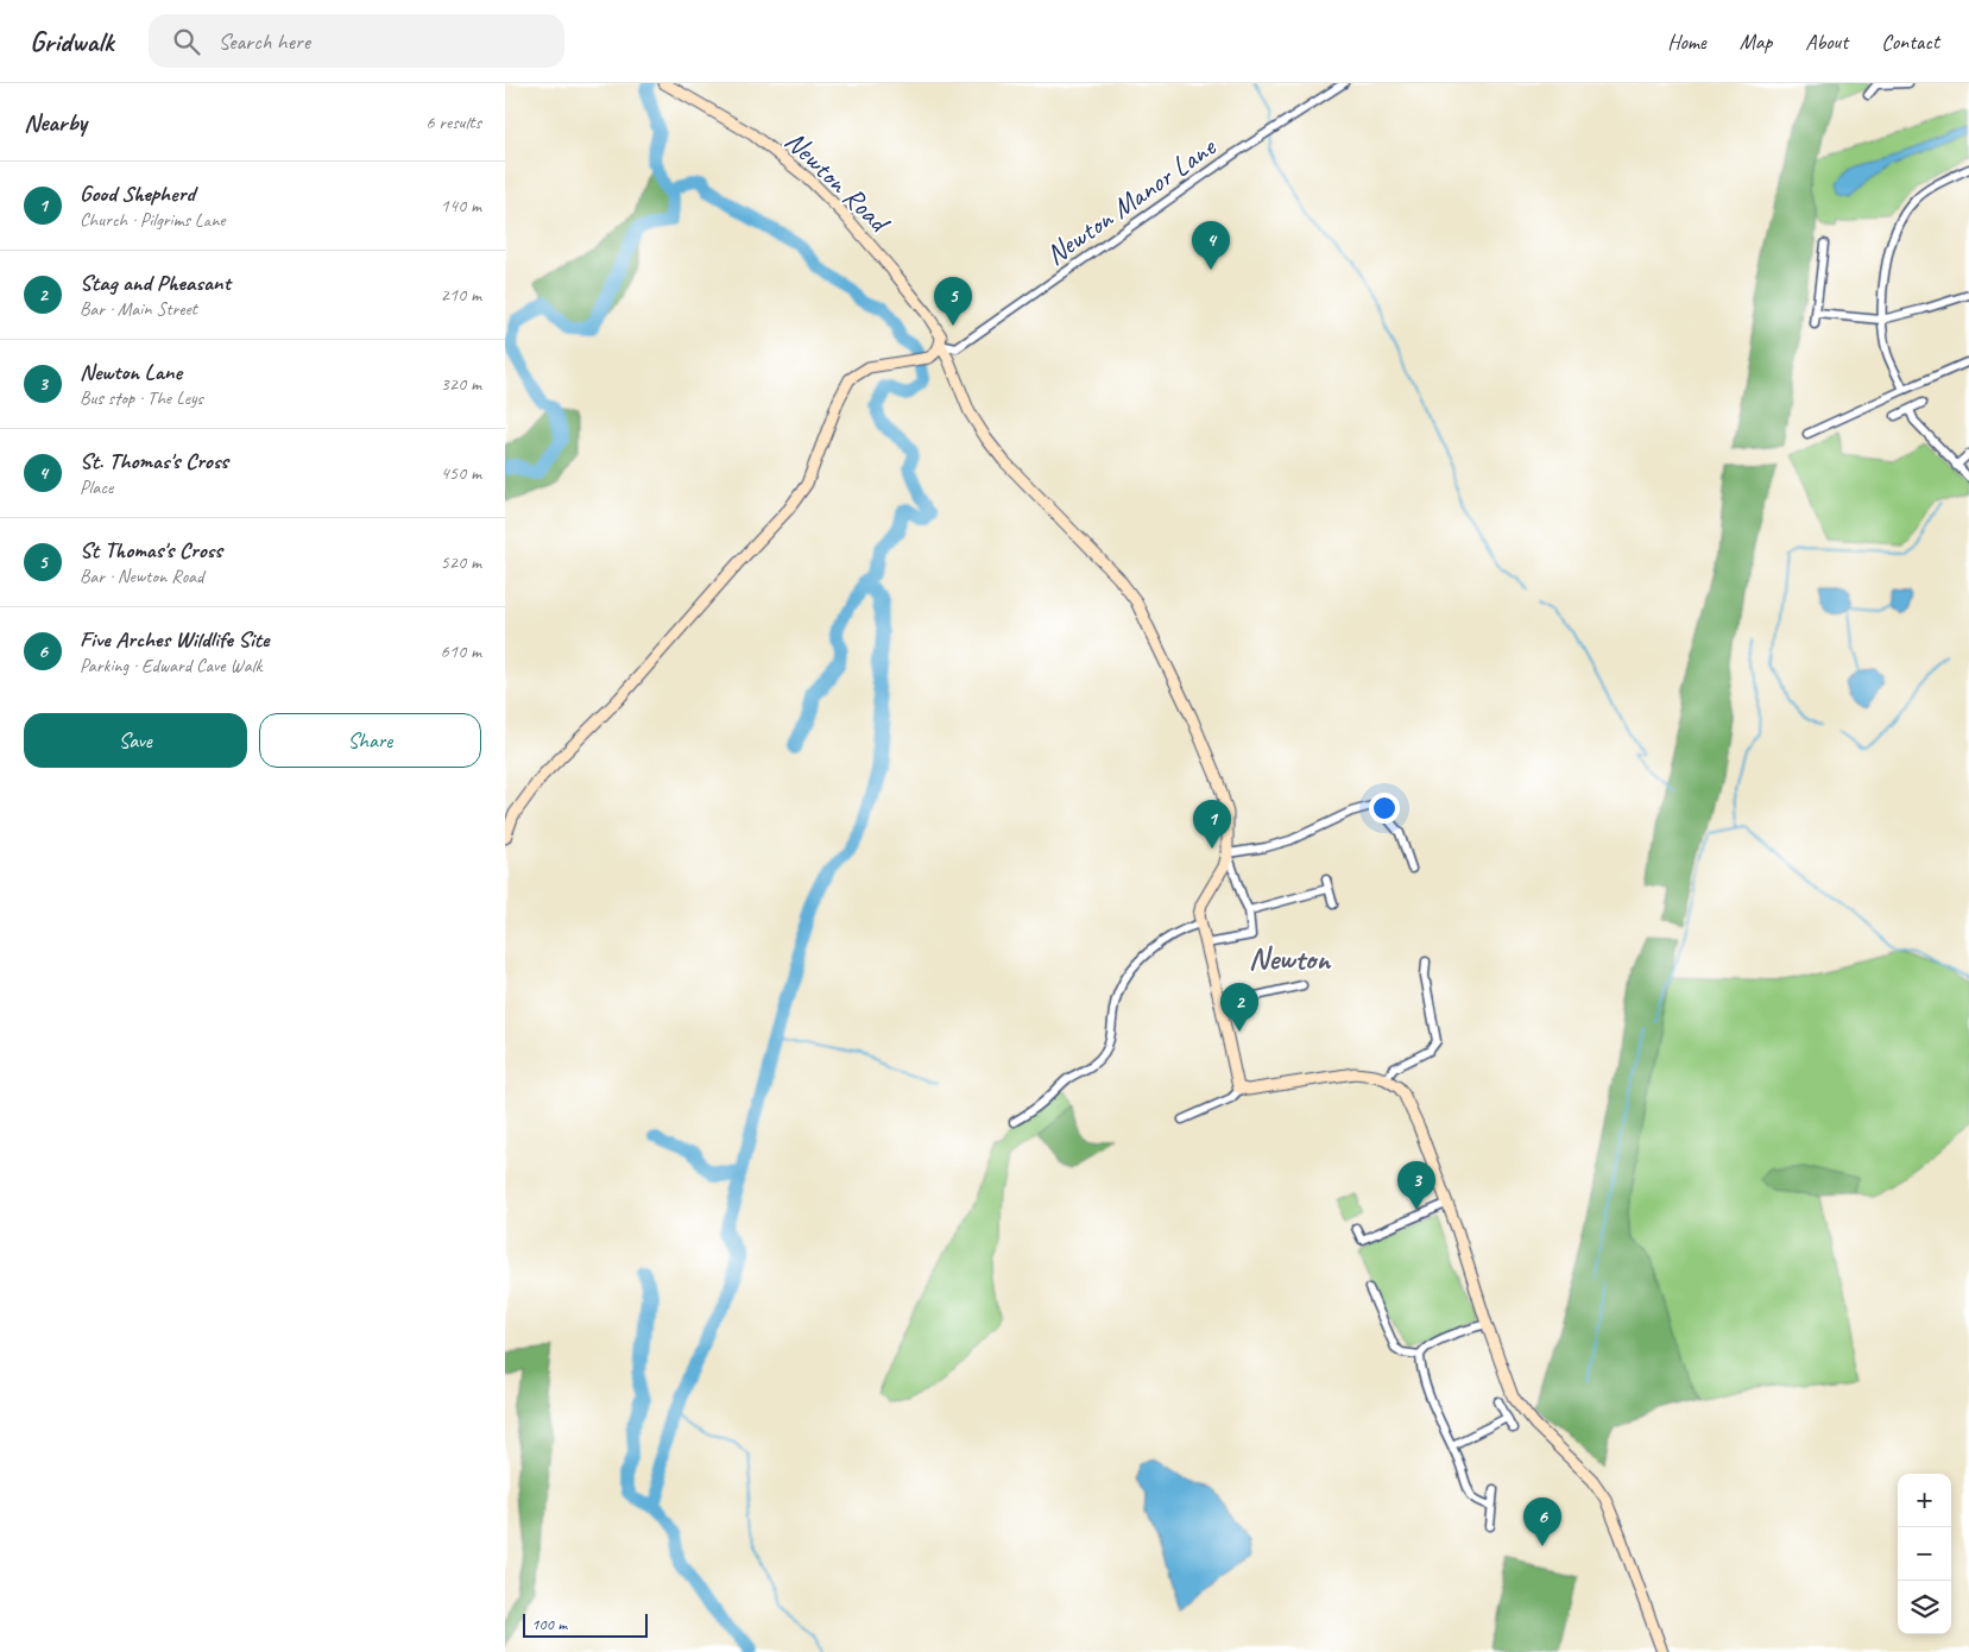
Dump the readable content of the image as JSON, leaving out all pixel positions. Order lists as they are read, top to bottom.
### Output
{
  "streets": {
    "street": ["Newton Road", "Newton Manor Lane"]
  },
  "crossings": [
    ["Newton Road", "Newton Manor Lane"]
  ],
  "districts": ["Newton"],
  "scale_bar": "100 m",
  "page": {
    "header": "Gridwalk",
    "search": "Search here",
    "nav": [
      "Home",
      "Map",
      "About",
      "Contact"
    ],
    "heading": ["Nearby", "6 results"],
    "list": [
      {
        "mark": "1",
        "name": "Good Shepherd",
        "note": "Church · Pilgrims Lane",
        "value": "140 m"
      },
      {
        "mark": "2",
        "name": "Stag and Pheasant",
        "note": "Bar · Main Street",
        "value": "210 m"
      },
      {
        "mark": "3",
        "name": "Newton Lane",
        "note": "Bus stop · The Leys",
        "value": "320 m"
      },
      {
        "mark": "4",
        "name": "St. Thomas's Cross",
        "note": "Place",
        "value": "450 m"
      },
      {
        "mark": "5",
        "name": "St Thomas's Cross",
        "note": "Bar · Newton Road",
        "value": "520 m"
      },
      {
        "mark": "6",
        "name": "Five Arches Wildlife Site",
        "note": "Parking · Edward Cave Walk",
        "value": "610 m"
      }
    ],
    "pins": [
      "4",
      "5",
      "1",
      "2",
      "3",
      "6"
    ],
    "buttons": ["Save", "Share"],
    "map_buttons": ["+", "−"],
    "scale": "100 m"
  }
}
